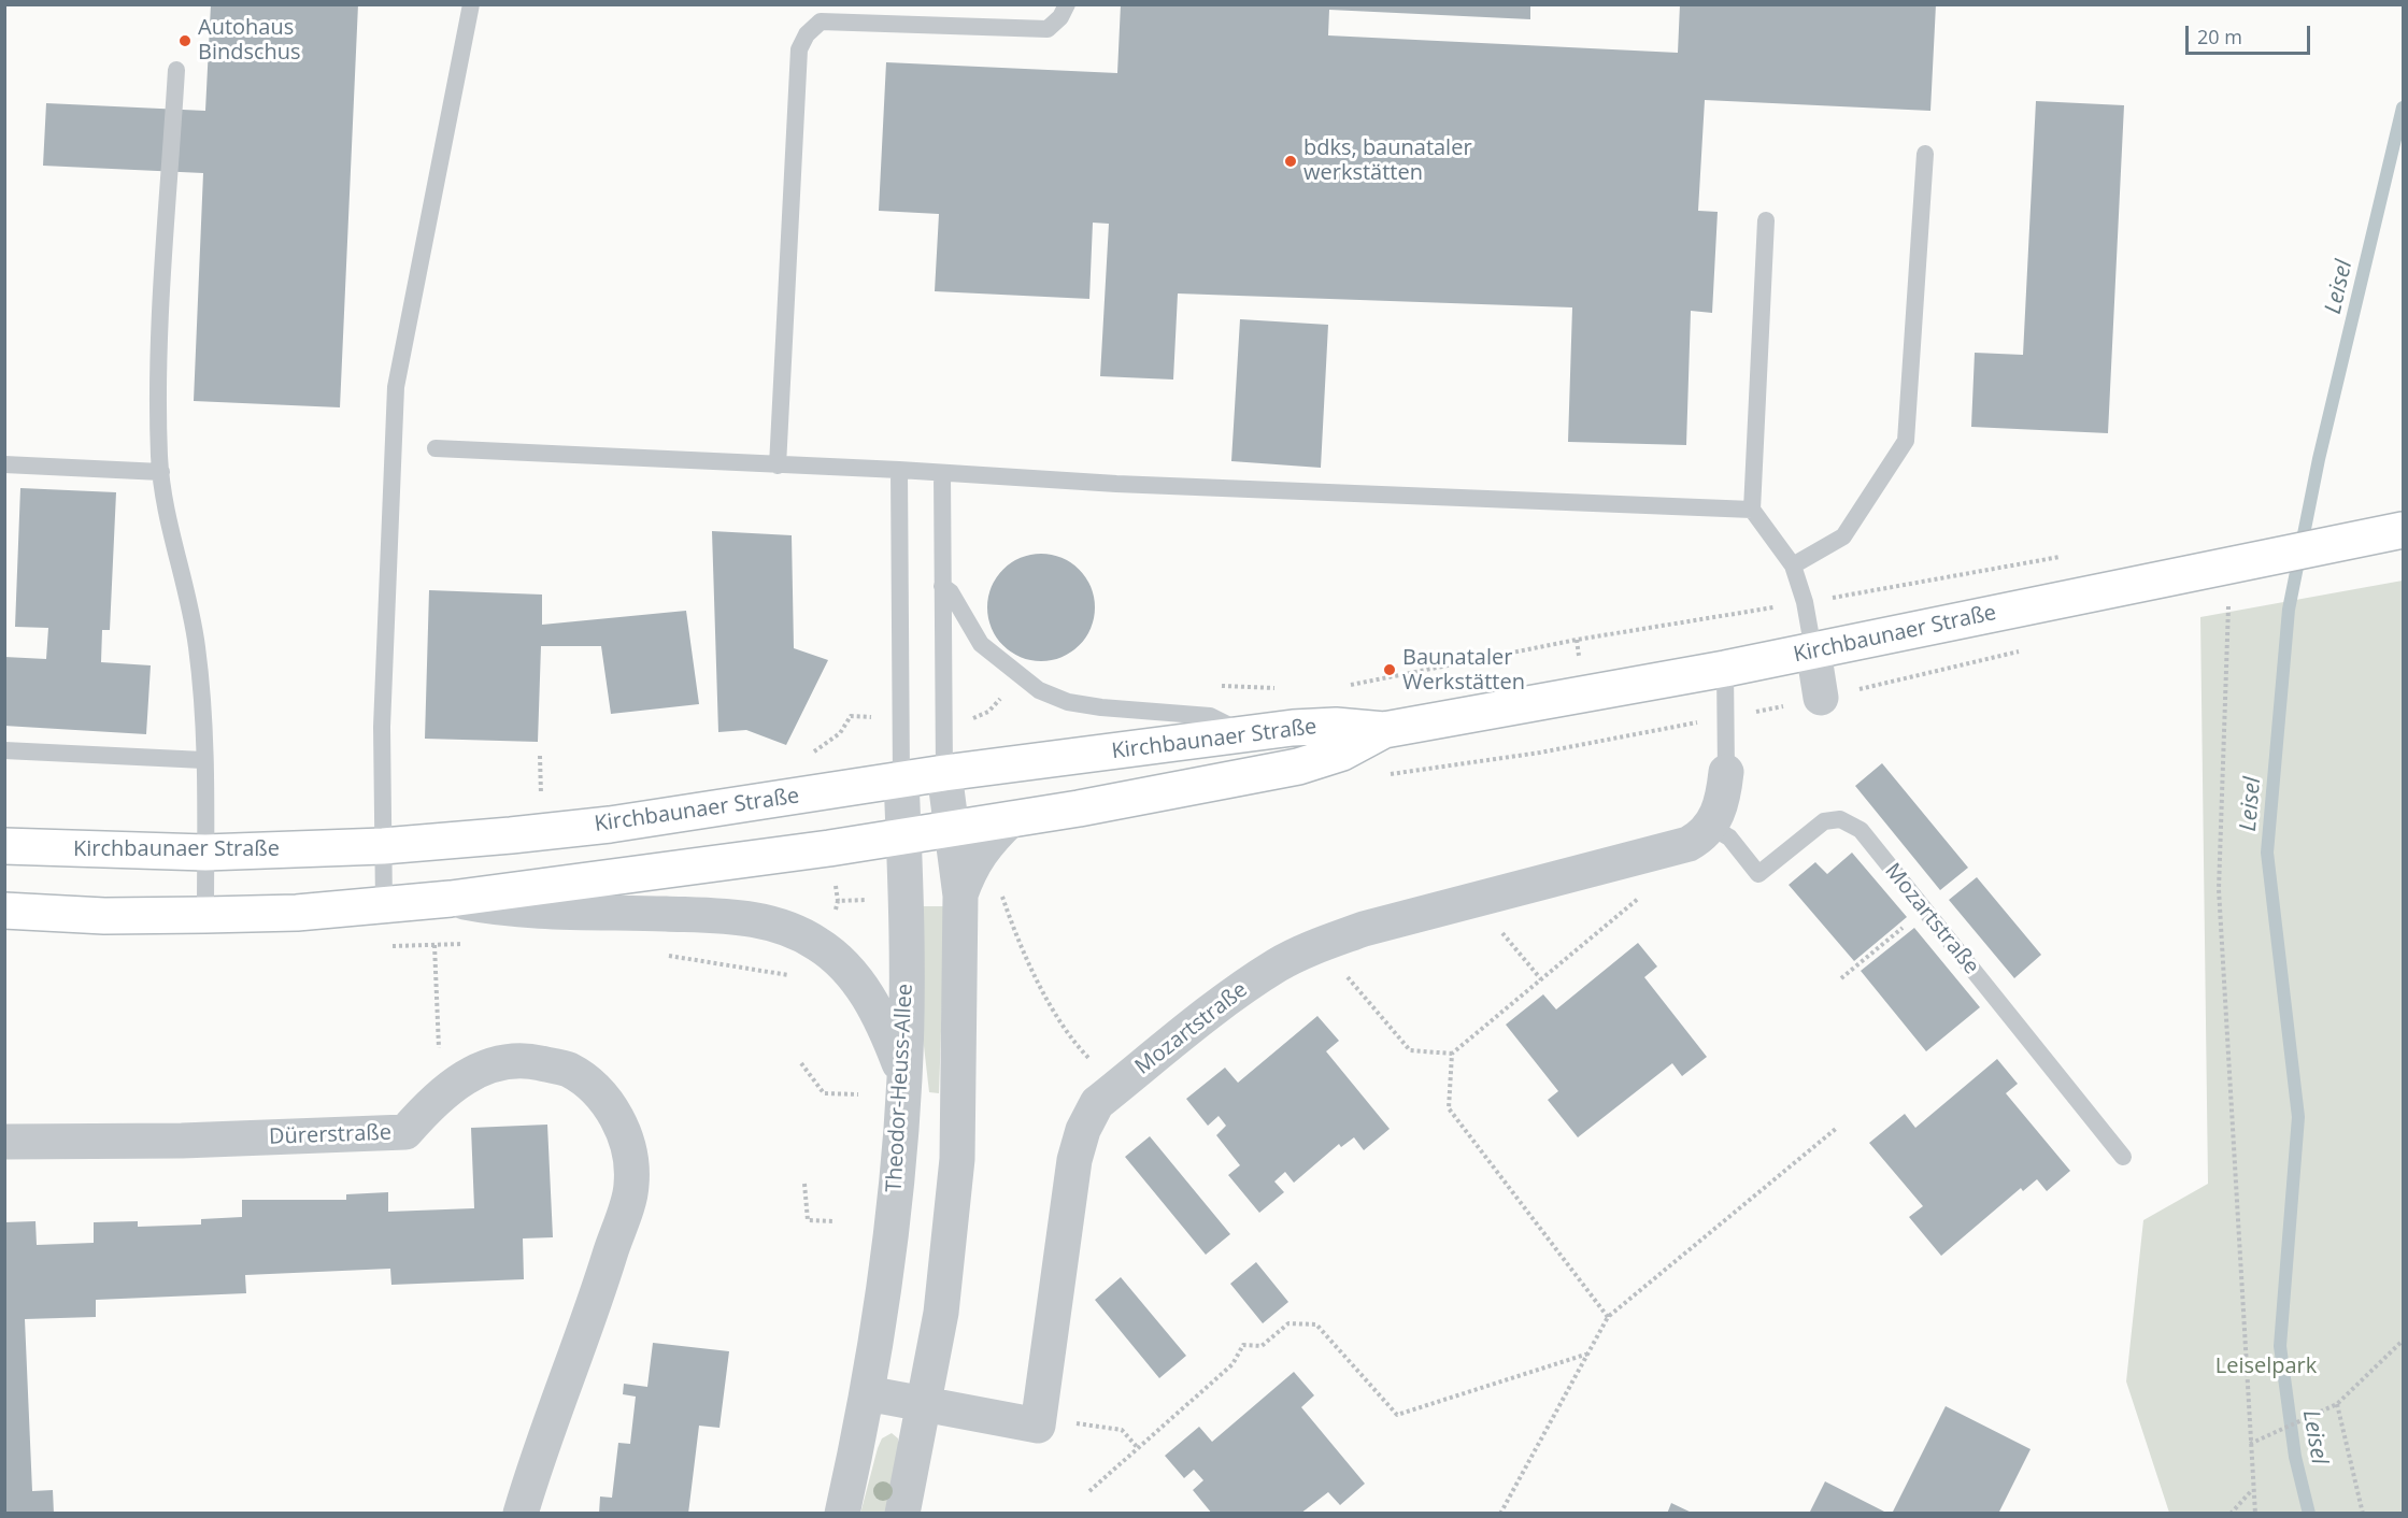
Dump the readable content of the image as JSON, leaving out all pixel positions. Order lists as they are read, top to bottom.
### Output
{
  "streets": {
    "street": [
      "Kirchbaunaer Straße",
      "Mozartstraße",
      "Theodor-Heuss-Allee",
      "Dürerstraße"
    ]
  },
  "crossings": [
    ["Kirchbaunaer Straße", "Theodor-Heuss-Allee"]
  ],
  "water": ["Leisel"],
  "parks": ["Leiselpark"],
  "places": ["Autohaus Bindschus", "bdks, baunataler werkstätten", "Baunataler Werkstätten"],
  "scale_bar": "20 m"
}
